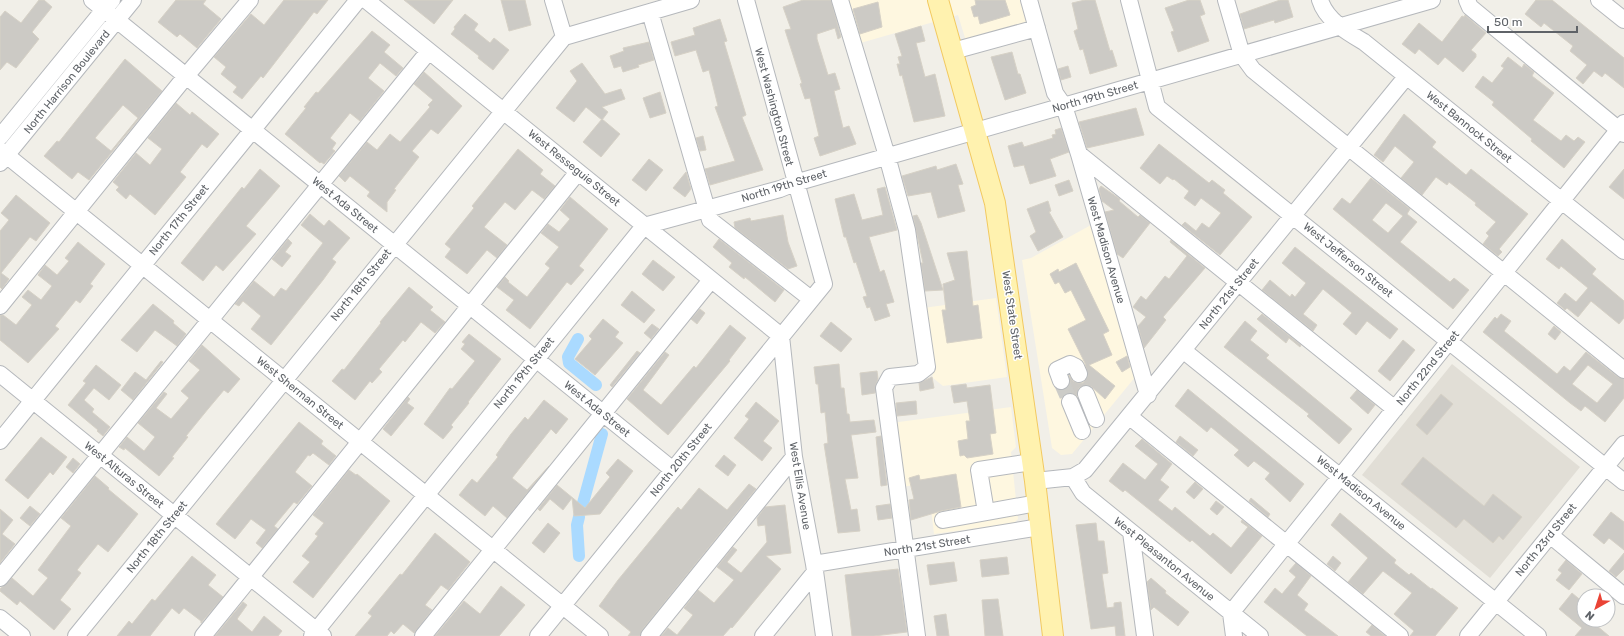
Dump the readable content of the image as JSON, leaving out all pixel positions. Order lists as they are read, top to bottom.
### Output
{
  "streets": {
    "main road": ["West State Street"],
    "street": [
      "North Harrison Boulevard",
      "North 19th Street",
      "West Washington Street",
      "West Bannock Street",
      "West Resseguie Street",
      "West Ada Street",
      "North 17th Street",
      "West Madison Avenue",
      "West Jefferson Street",
      "North 18th Street",
      "North 21st Street",
      "North 22nd Street",
      "West Sherman Street",
      "North 20th Street",
      "West Alturas Street",
      "West Ellis Avenue",
      "North 23rd Street",
      "West Pleasanton Avenue"
    ]
  },
  "crossings": [
    ["North Harrison Boulevard", "West Ada Street"],
    ["North Harrison Boulevard", "West Sherman Street"],
    ["North 19th Street", "West Washington Street"],
    ["North 19th Street", "West Bannock Street"],
    ["North 19th Street", "West Resseguie Street"],
    ["North 19th Street", "West Ada Street"],
    ["North 19th Street", "West Madison Avenue"],
    ["North 19th Street", "West Jefferson Street"],
    ["North 19th Street", "West State Street"],
    ["North 19th Street", "West Sherman Street"],
    ["North 19th Street", "West Alturas Street"],
    ["West Washington Street", "North 20th Street"],
    ["West Bannock Street", "North 21st Street"],
    ["West Bannock Street", "North 22nd Street"],
    ["West Resseguie Street", "North 18th Street"],
    ["West Resseguie Street", "North 20th Street"],
    ["West Resseguie Street", "West Ellis Avenue"],
    ["West Ada Street", "North 17th Street"],
    ["West Ada Street", "North 18th Street"],
    ["West Ada Street", "North 20th Street"],
    ["North 17th Street", "West Sherman Street"],
    ["North 17th Street", "West Alturas Street"],
    ["West Madison Avenue", "North 21st Street"],
    ["West Madison Avenue", "North 22nd Street"],
    ["West Madison Avenue", "North 23rd Street"],
    ["West Jefferson Street", "North 21st Street"],
    ["West Jefferson Street", "North 22nd Street"],
    ["West Jefferson Street", "North 23rd Street"],
    ["North 18th Street", "West Sherman Street"],
    ["North 18th Street", "West Alturas Street"],
    ["North 21st Street", "West State Street"],
    ["North 21st Street", "West Ellis Avenue"],
    ["North 21st Street", "West Pleasanton Avenue"],
    ["North 22nd Street", "West Pleasanton Avenue"],
    ["West Sherman Street", "North 20th Street"],
    ["North 20th Street", "West Ellis Avenue"]
  ],
  "scale_bar": "50 m",
  "north": "bottom left"
}
